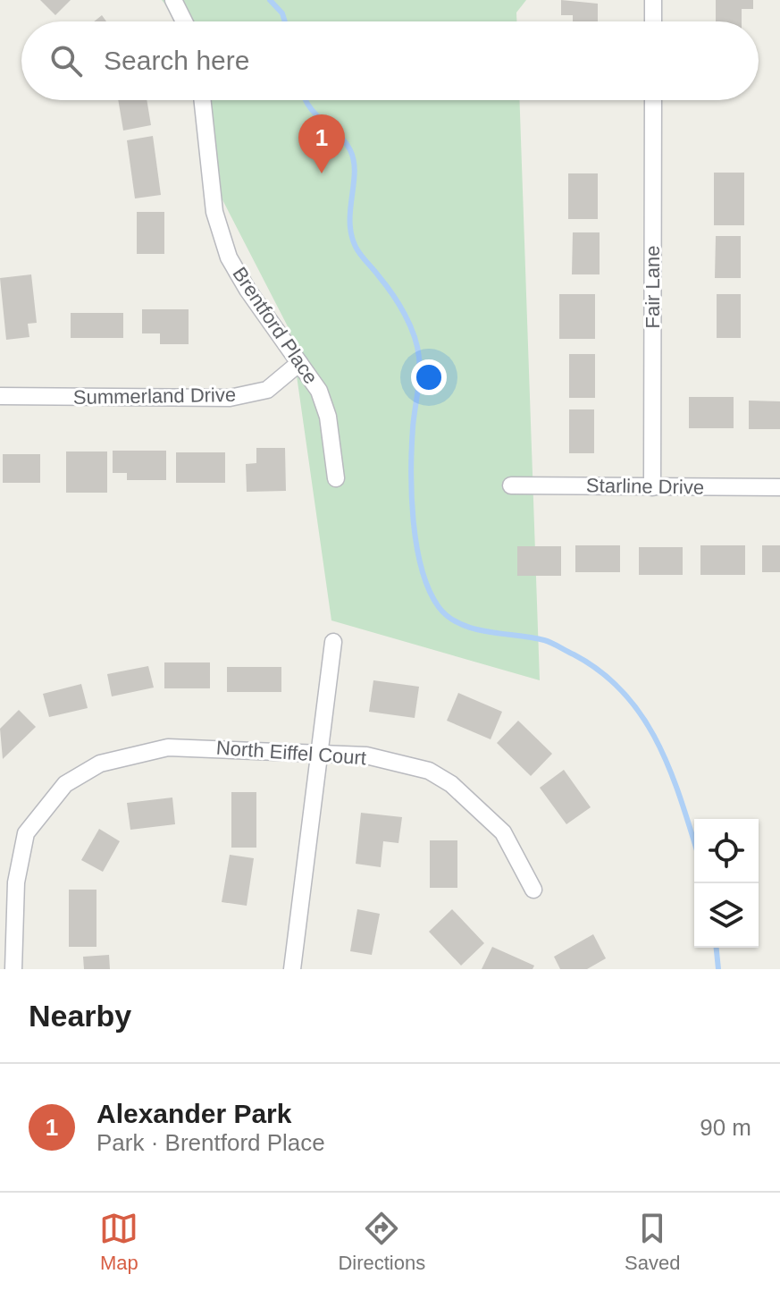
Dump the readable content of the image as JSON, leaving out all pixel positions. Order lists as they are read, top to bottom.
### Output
{
  "streets": {
    "street": [
      "Fair Lane",
      "Brentford Place",
      "Summerland Drive",
      "Starline Drive",
      "North Eiffel Court"
    ]
  },
  "crossings": [
    ["Fair Lane", "Starline Drive"],
    ["Brentford Place", "Summerland Drive"]
  ],
  "page": {
    "search": "Search here",
    "pins": "1",
    "heading": "Nearby",
    "list": [
      {
        "mark": "1",
        "name": "Alexander Park",
        "note": "Park · Brentford Place",
        "value": "90 m"
      }
    ],
    "nav": ["Map", "Directions", "Saved"]
  }
}
